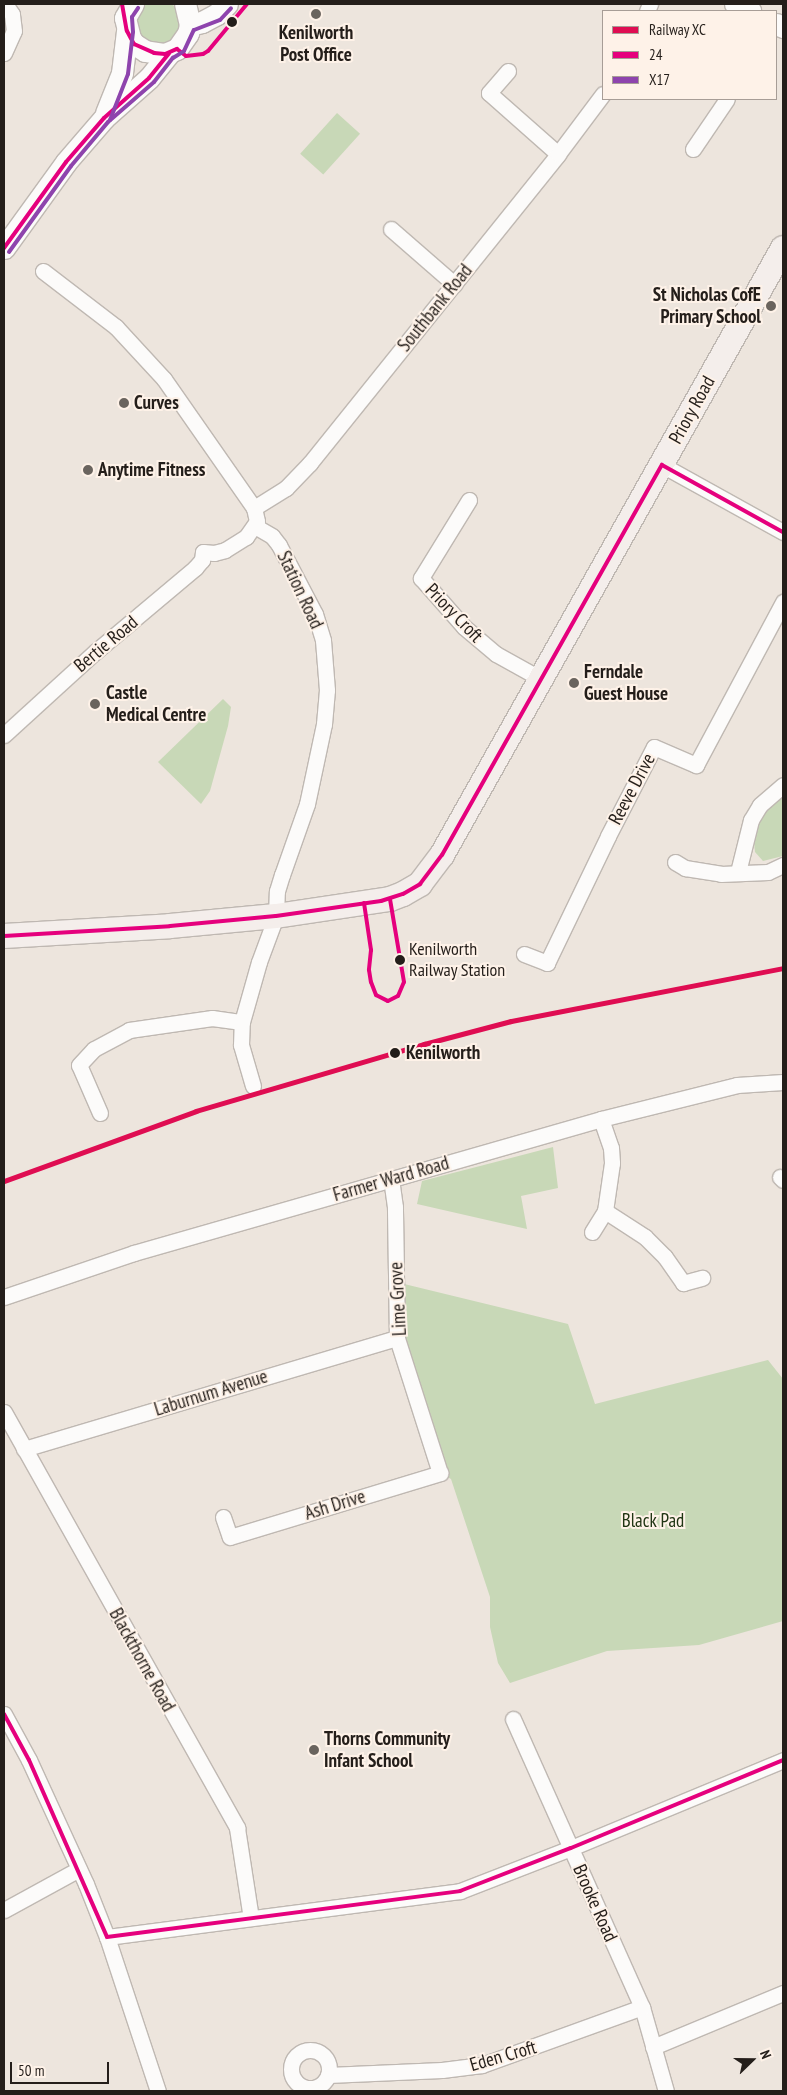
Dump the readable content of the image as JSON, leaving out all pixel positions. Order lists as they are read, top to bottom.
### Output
{
  "streets": {
    "main road": ["Priory Road"],
    "street": [
      "Southbank Road",
      "Station Road",
      "Priory Croft",
      "Bertie Road",
      "Reeve Drive",
      "Farmer Ward Road",
      "Lime Grove",
      "Laburnum Avenue",
      "Ash Drive",
      "Blackthorne Road",
      "Brooke Road",
      "Eden Croft"
    ]
  },
  "crossings": [
    ["Priory Road", "Station Road"],
    ["Priory Road", "Priory Croft"],
    ["Station Road", "Bertie Road"],
    ["Farmer Ward Road", "Lime Grove"],
    ["Lime Grove", "Laburnum Avenue"],
    ["Lime Grove", "Ash Drive"],
    ["Laburnum Avenue", "Blackthorne Road"],
    ["Brooke Road", "Eden Croft"]
  ],
  "parks": ["Black Pad"],
  "places": [
    "Kenilworth Post Office",
    "St Nicholas CofE Primary School",
    "Curves",
    "Anytime Fitness",
    "Ferndale Guest House",
    "Castle Medical Centre",
    "Kenilworth Railway Station",
    "Kenilworth",
    "Thorns Community Infant School"
  ],
  "lines": ["transit line 24", "transit line X17", "rail line XC"],
  "legend": ["Railway XC", "24", "X17"],
  "scale_bar": "50 m",
  "north": "right"
}
